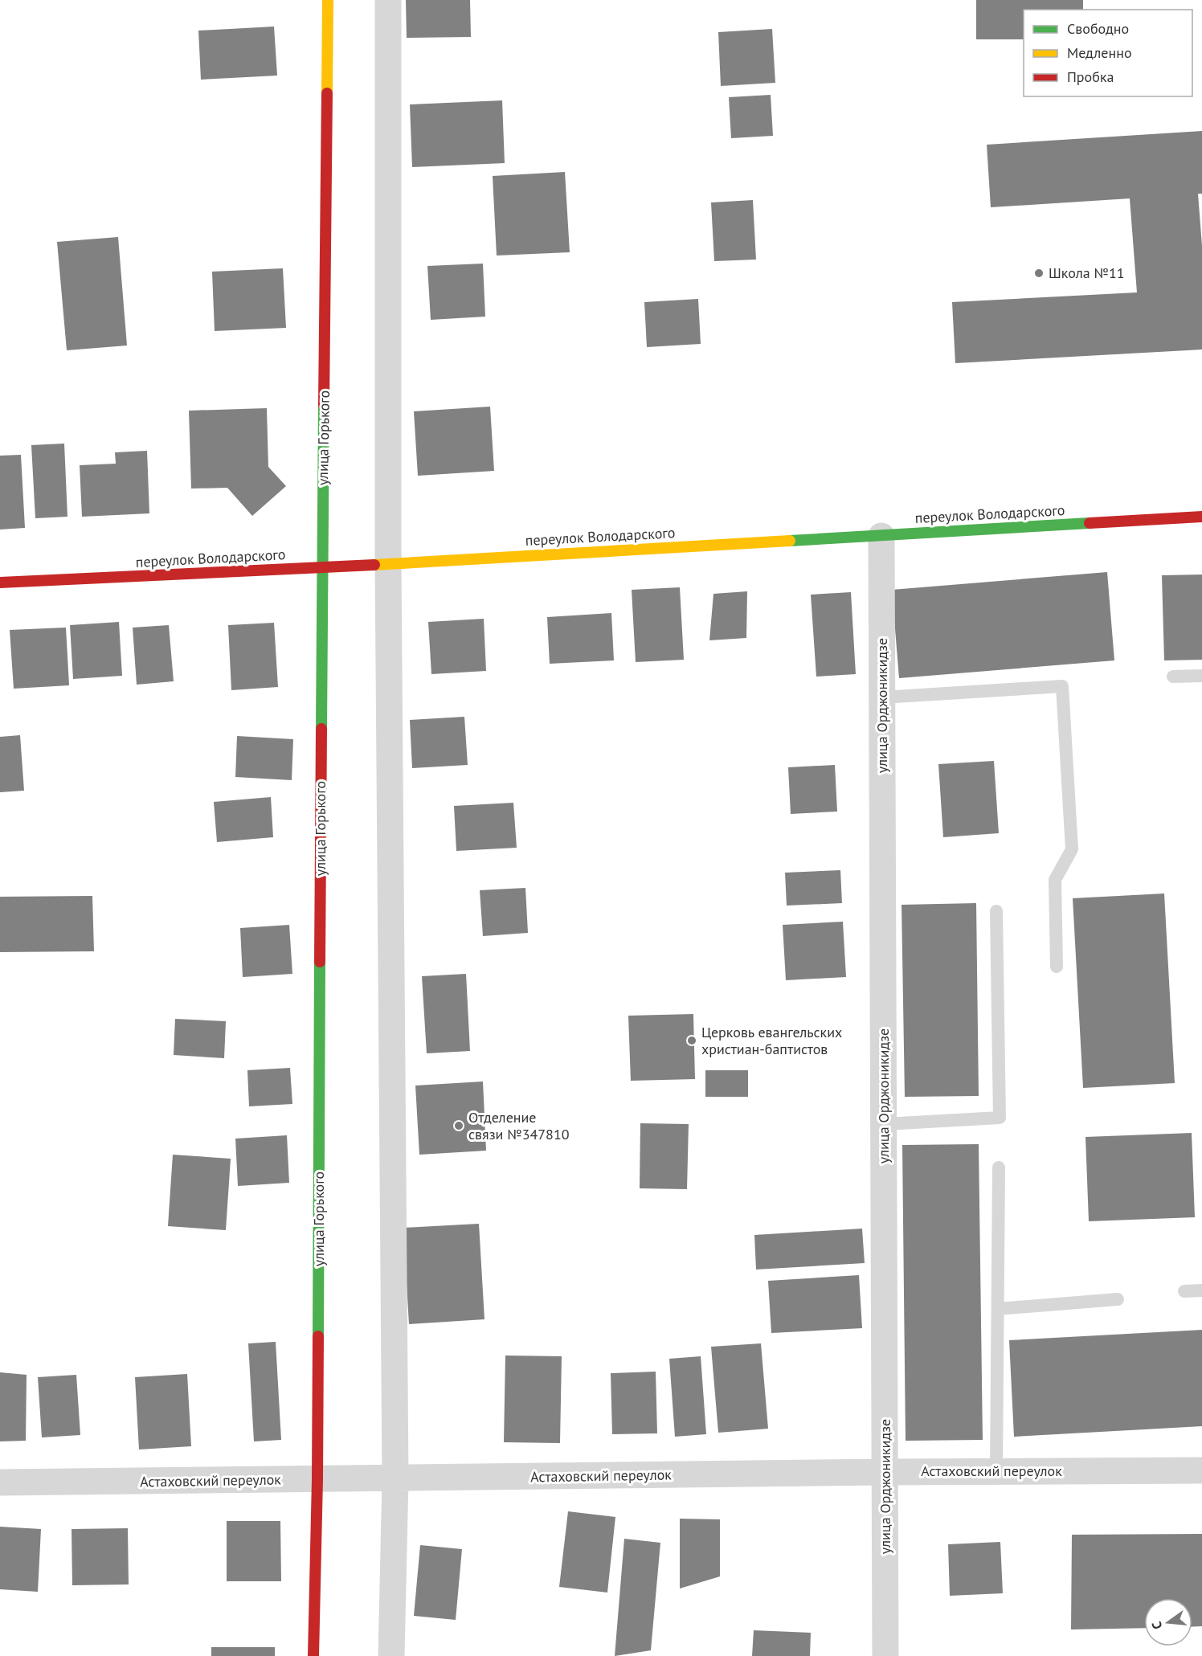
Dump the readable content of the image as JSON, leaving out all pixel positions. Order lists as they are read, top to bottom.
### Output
{
  "streets": {
    "street": [
      "улица Горького",
      "переулок Володарского",
      "улица Орджоникидзе",
      "Астаховский переулок"
    ]
  },
  "crossings": [
    ["улица Горького", "переулок Володарского"],
    ["улица Горького", "Астаховский переулок"],
    ["переулок Володарского", "улица Орджоникидзе"],
    ["улица Орджоникидзе", "Астаховский переулок"]
  ],
  "places": ["Школа №11", "Церковь евангельских христиан-баптистов", "Отделение связи №347810"],
  "legend": ["Свободно", "Медленно", "Пробка"],
  "north": "left"
}
